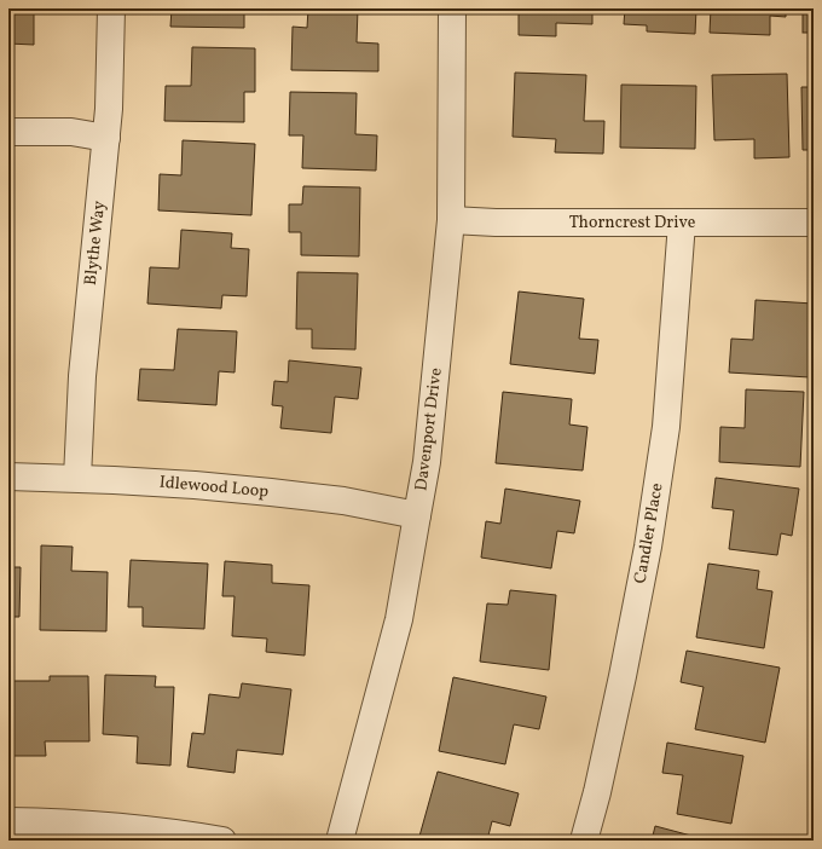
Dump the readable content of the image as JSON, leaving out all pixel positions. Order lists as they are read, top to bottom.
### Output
{
  "streets": {
    "street": [
      "Thorncrest Drive",
      "Blythe Way",
      "Davenport Drive",
      "Idlewood Loop",
      "Candler Place"
    ]
  },
  "crossings": [
    ["Thorncrest Drive", "Davenport Drive"],
    ["Thorncrest Drive", "Candler Place"],
    ["Blythe Way", "Idlewood Loop"],
    ["Davenport Drive", "Idlewood Loop"]
  ]
}
